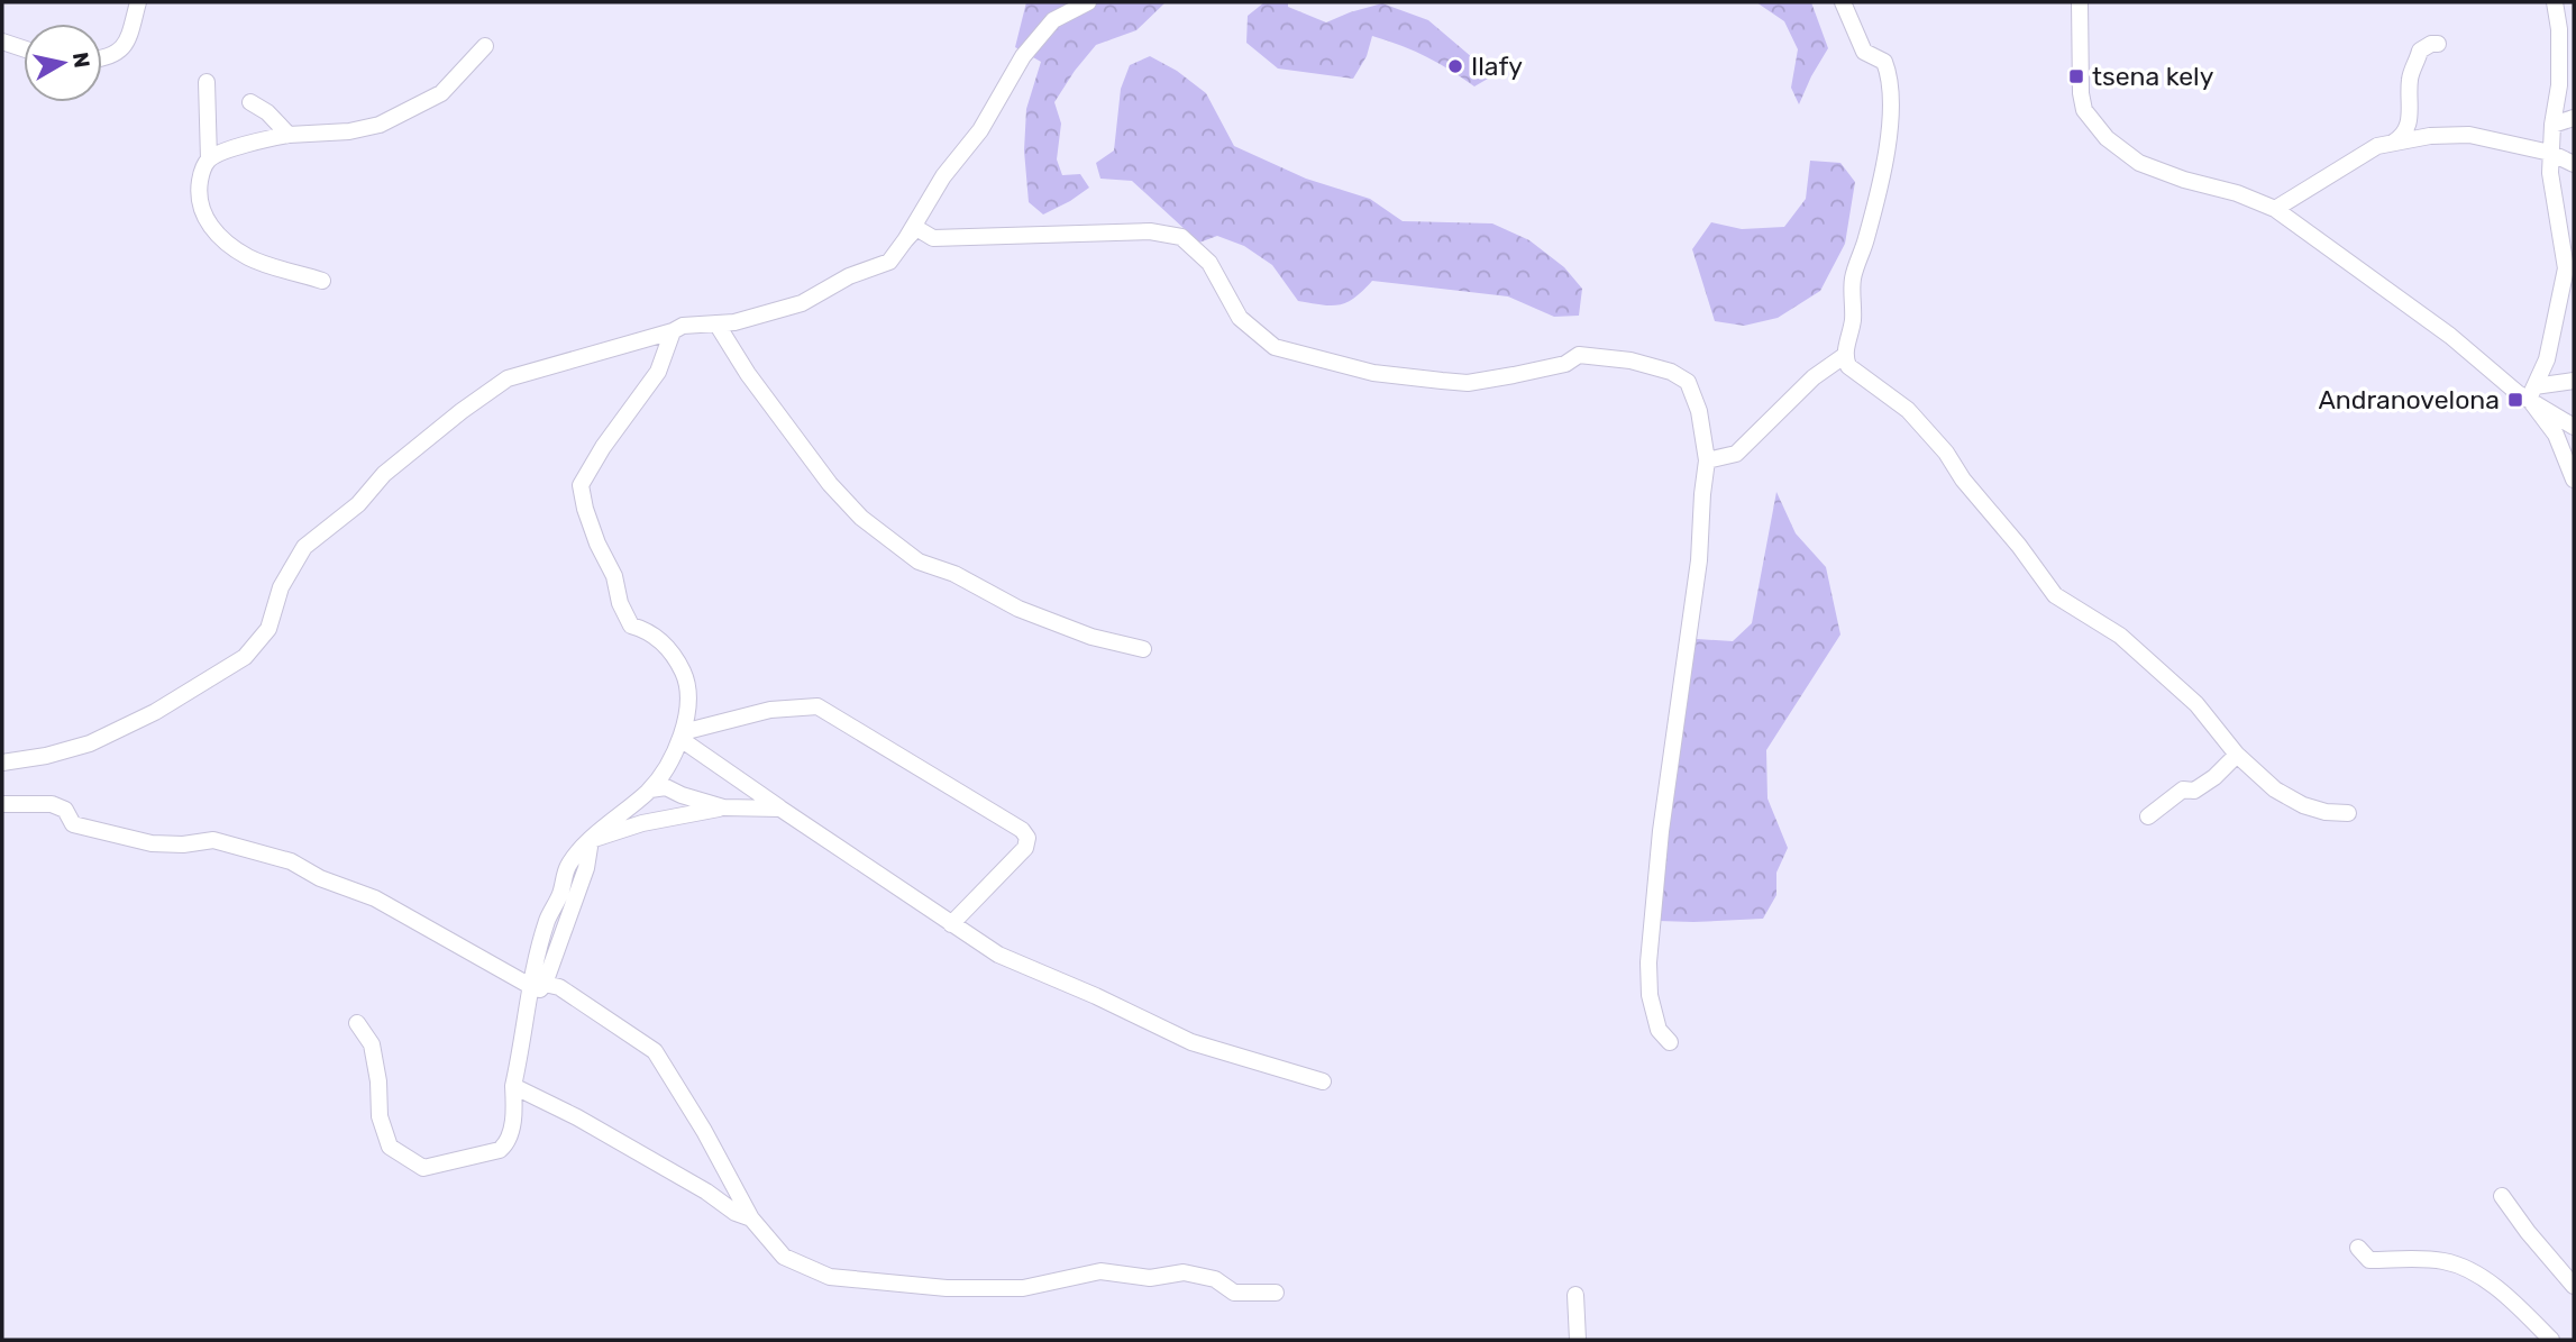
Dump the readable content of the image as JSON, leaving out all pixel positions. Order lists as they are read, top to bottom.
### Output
{
  "places": {
    "other": ["Ilafy"],
    "transit": ["tsena kely", "Andranovelona"]
  },
  "north": "right"
}
